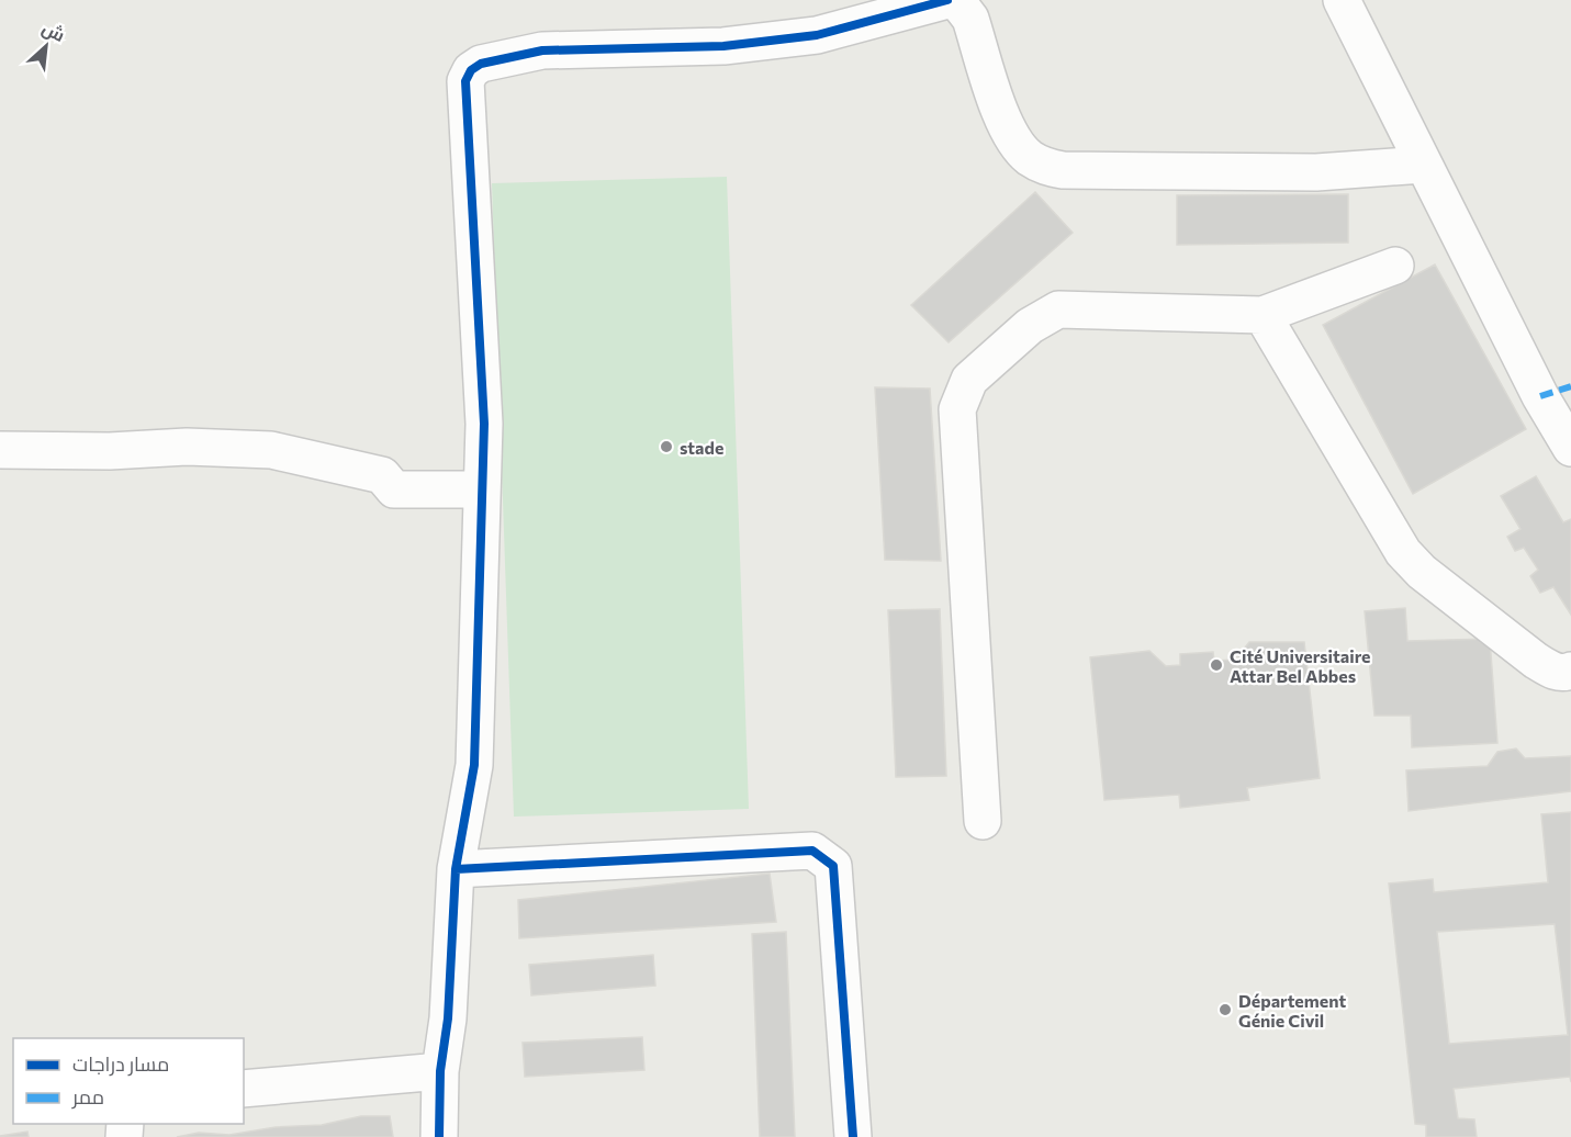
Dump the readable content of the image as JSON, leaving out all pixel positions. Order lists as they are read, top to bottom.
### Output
{
  "places": ["stade", "Cité Universitaire Attar Bel Abbes", "Département Génie Civil"],
  "legend": ["مسار دراجات", "ممر"],
  "north": "top right"
}
